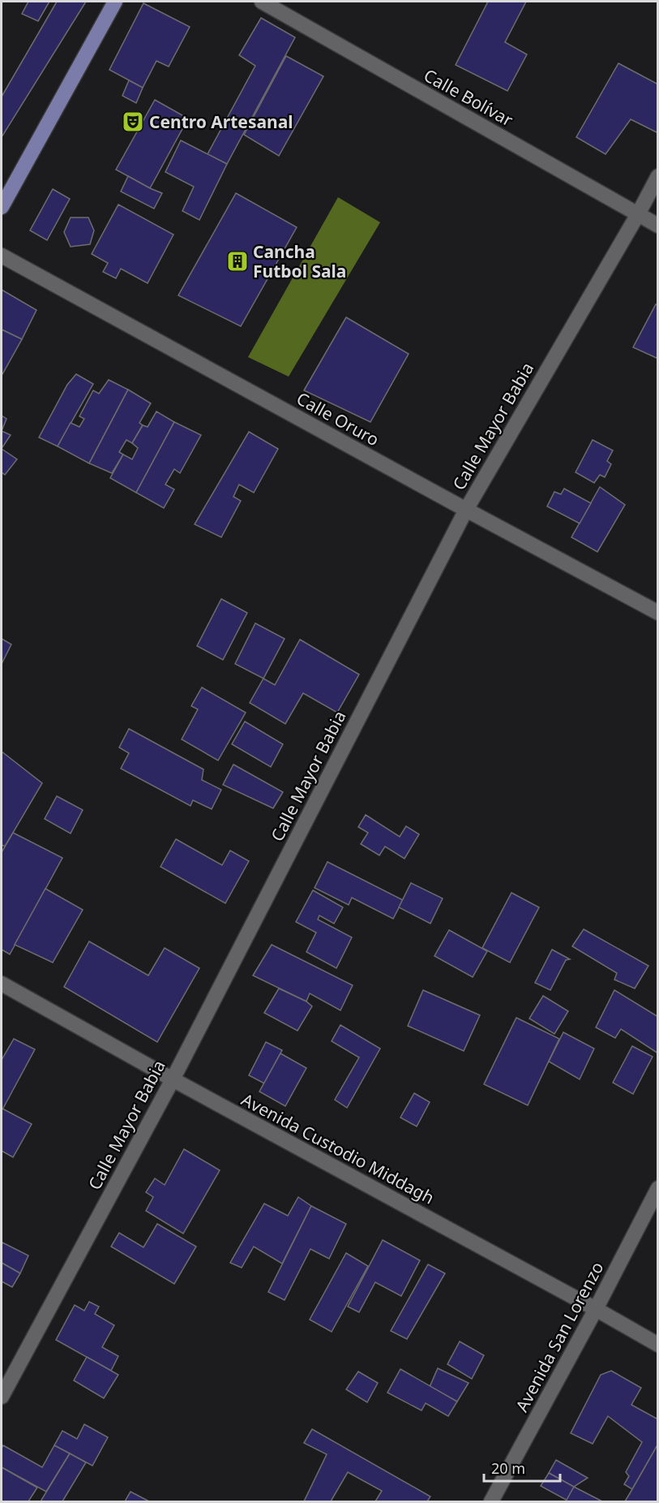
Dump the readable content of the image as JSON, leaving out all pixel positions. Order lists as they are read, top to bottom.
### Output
{
  "streets": {
    "street": [
      "Calle Bolívar",
      "Calle Oruro",
      "Calle Mayor Babia",
      "Avenida Custodio Middagh",
      "Avenida San Lorenzo"
    ]
  },
  "crossings": [
    ["Calle Bolívar", "Calle Mayor Babia"],
    ["Calle Oruro", "Calle Mayor Babia"],
    ["Calle Mayor Babia", "Avenida Custodio Middagh"],
    ["Avenida Custodio Middagh", "Avenida San Lorenzo"]
  ],
  "places": {
    "theatre": ["Centro Artesanal"],
    "building": ["Cancha Futbol Sala"]
  },
  "scale_bar": "20 m"
}
